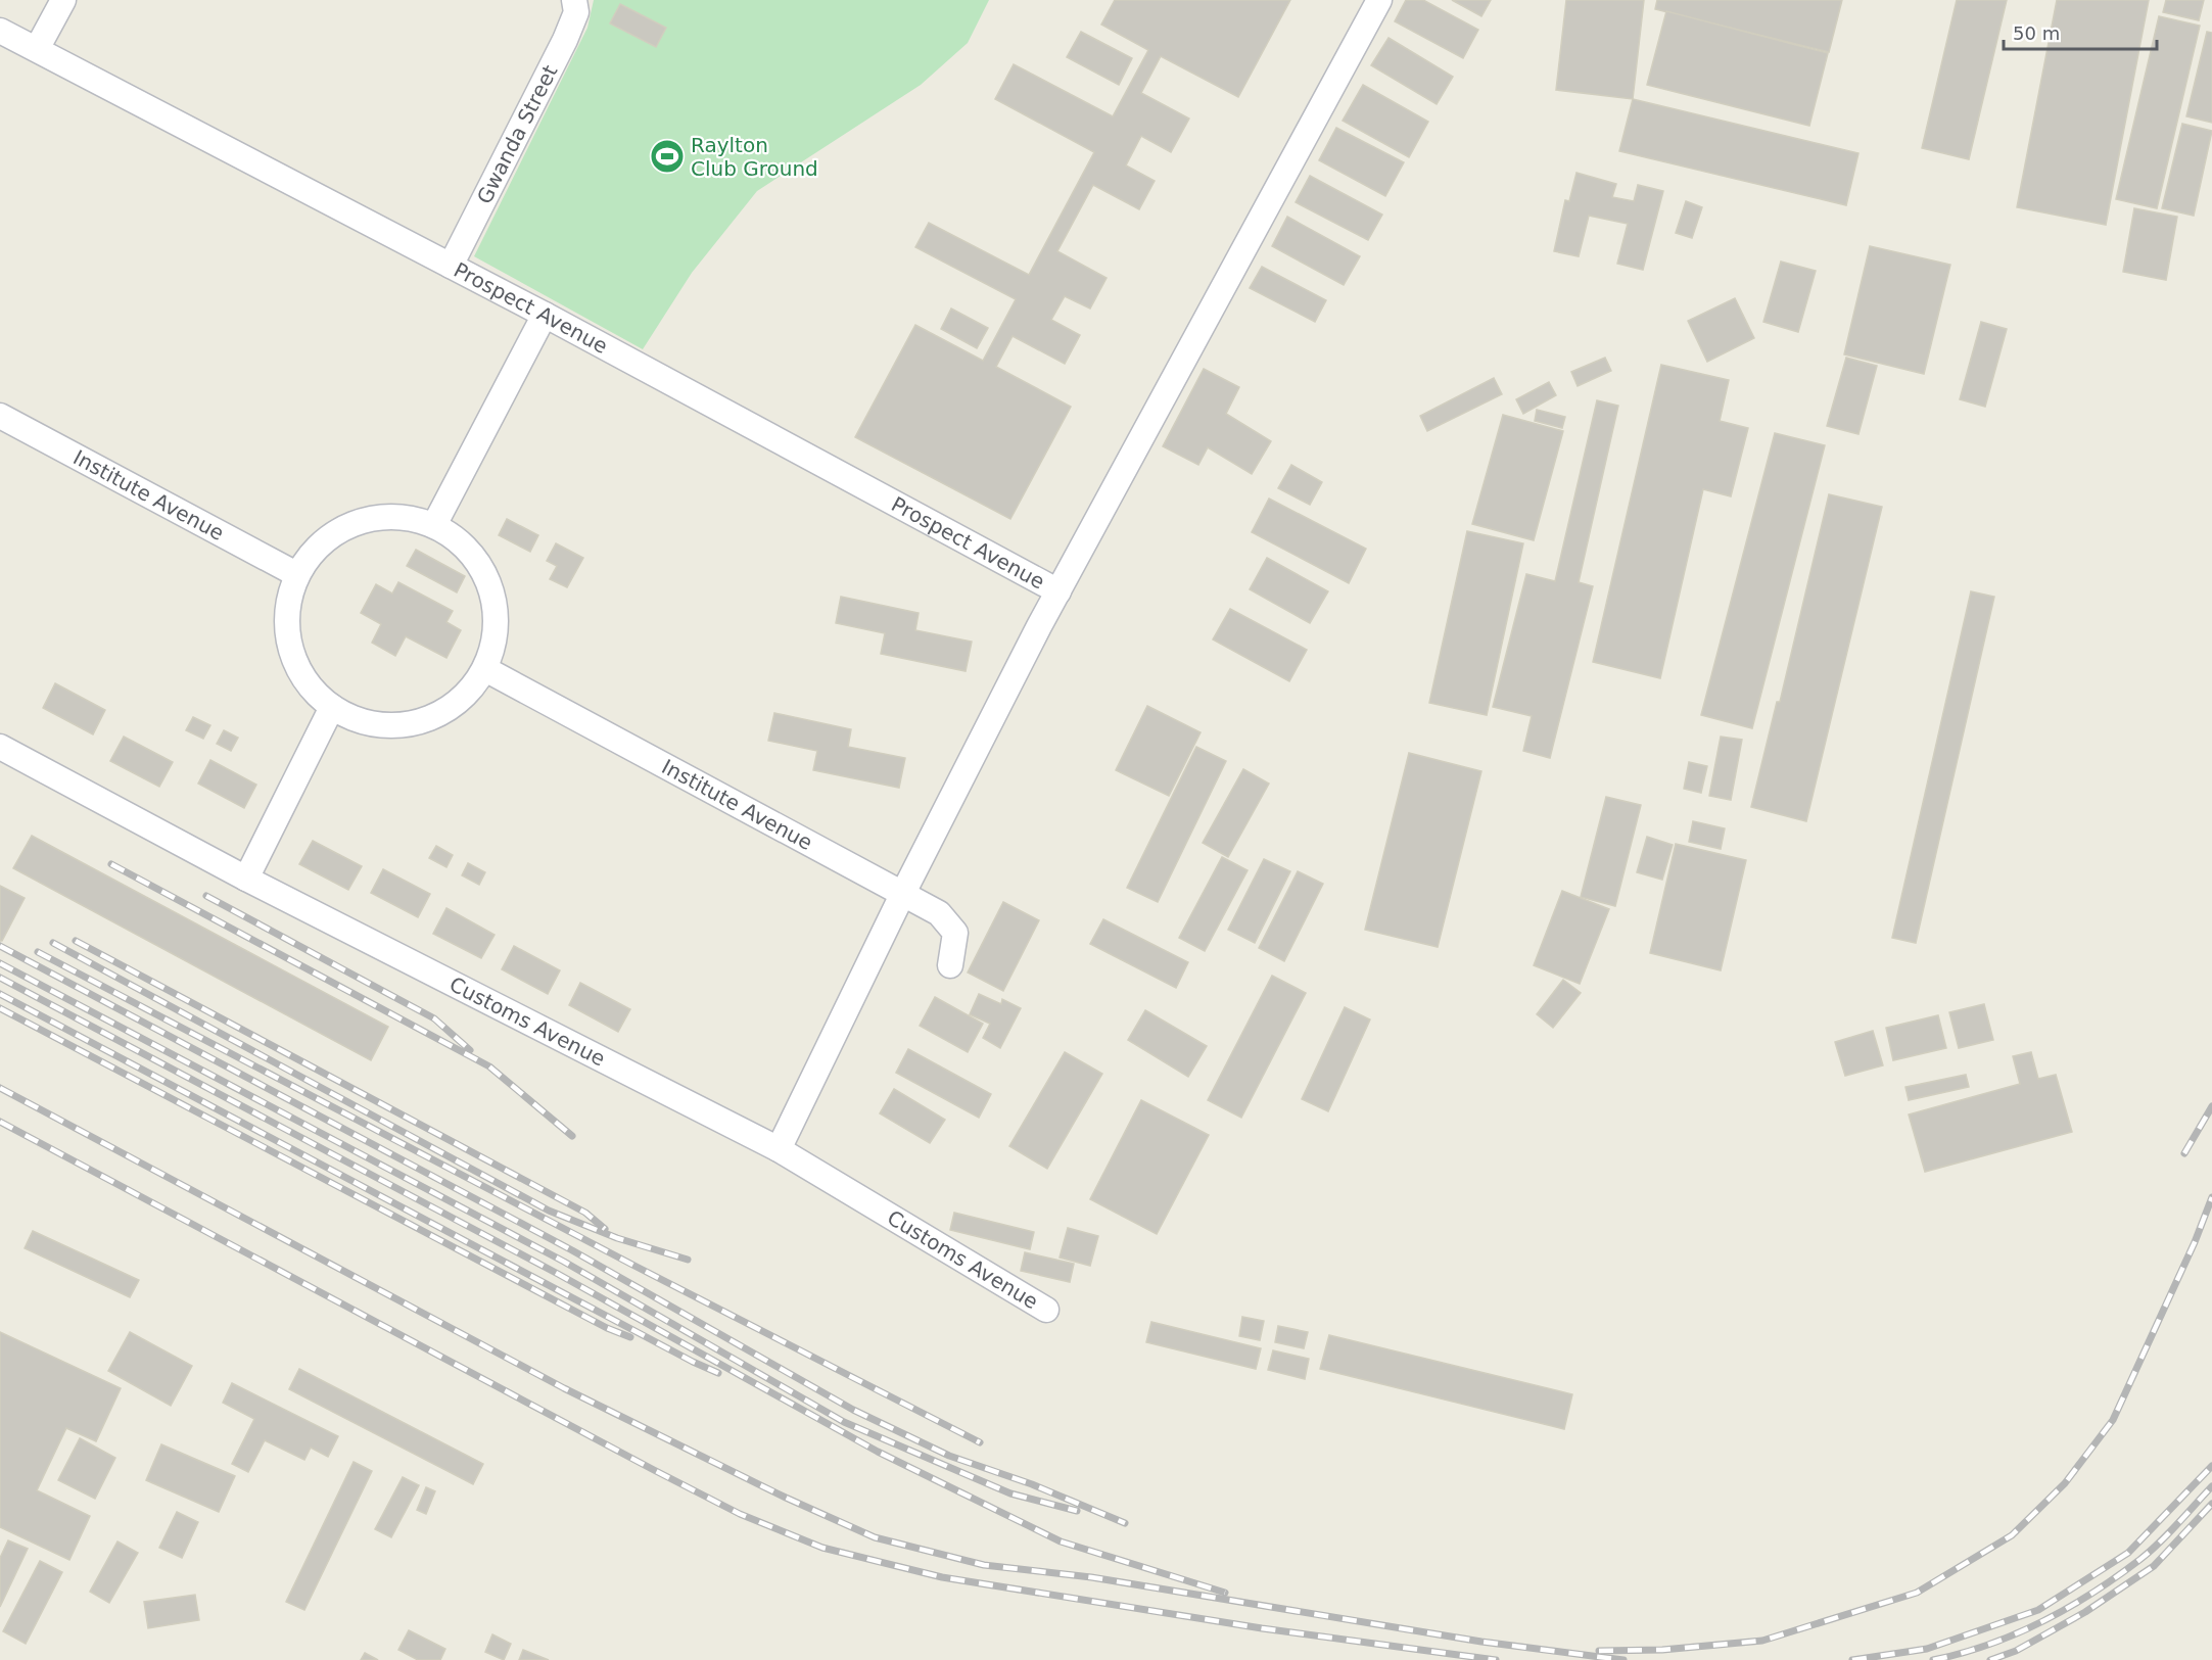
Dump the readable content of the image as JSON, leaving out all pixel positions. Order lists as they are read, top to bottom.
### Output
{
  "streets": {
    "street": [
      "Gwanda Street",
      "Prospect Avenue",
      "Institute Avenue",
      "Customs Avenue"
    ]
  },
  "crossings": [
    ["Gwanda Street", "Prospect Avenue"]
  ],
  "places": {
    "sports": ["Raylton Club Ground"]
  },
  "scale_bar": "50 m"
}
